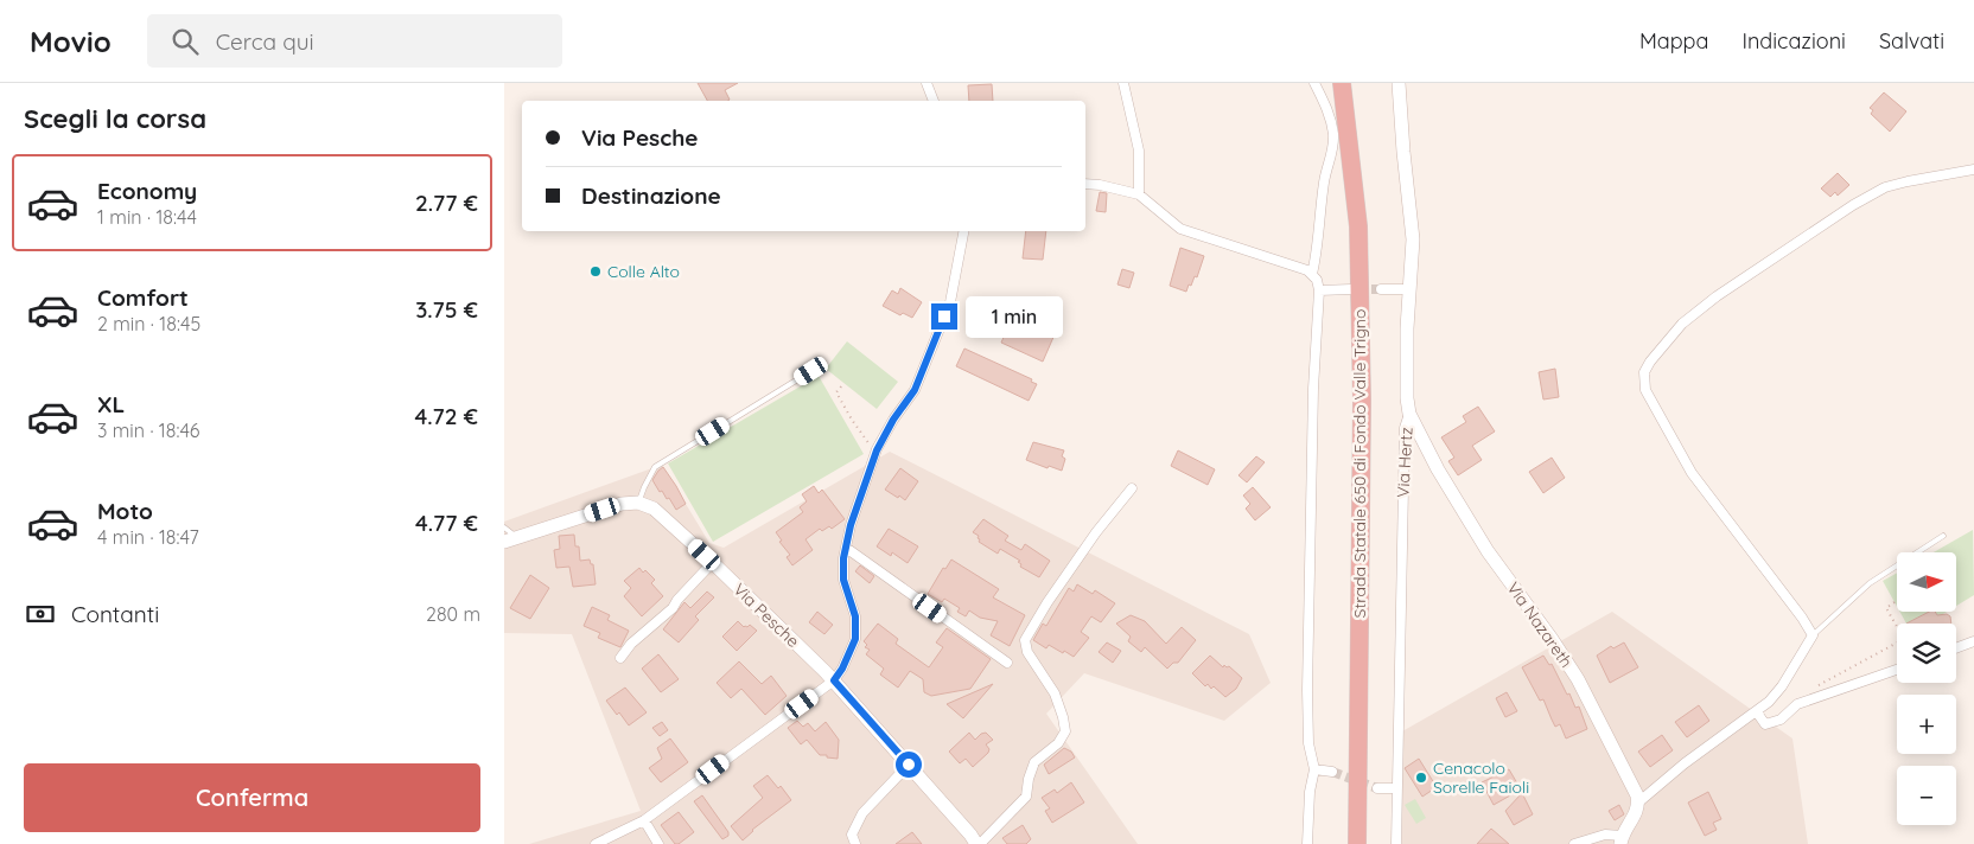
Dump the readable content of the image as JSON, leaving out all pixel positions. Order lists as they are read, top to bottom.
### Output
{
  "streets": {
    "highway": ["Strada Statale 650 di Fondo Valle Trigno"],
    "street": ["Via Hertz", "Via Pesche", "Via Nazareth"]
  },
  "crossings": [
    ["Via Hertz", "Via Nazareth"]
  ],
  "places": ["Colle Alto", "Cenacolo Sorelle Faioli"],
  "north": "right",
  "page": {
    "header": "Movio",
    "search": "Cerca qui",
    "nav": ["Mappa", "Indicazioni", "Salvati"],
    "heading": "Scegli la corsa",
    "banner": ["Via Pesche", "Destinazione"],
    "list": [
      {
        "name": "Economy",
        "note": "1 min · 18:44",
        "value": "2.77 €"
      },
      {
        "name": "Comfort",
        "note": "2 min · 18:45",
        "value": "3.75 €"
      },
      {
        "name": "XL",
        "note": "3 min · 18:46",
        "value": "4.72 €"
      },
      {
        "name": "Moto",
        "note": "4 min · 18:47",
        "value": "4.77 €"
      }
    ],
    "bubble": "1 min",
    "map_buttons": ["+", "−"],
    "pay": ["Contanti", "280 m"],
    "buttons": "Conferma"
  }
}
